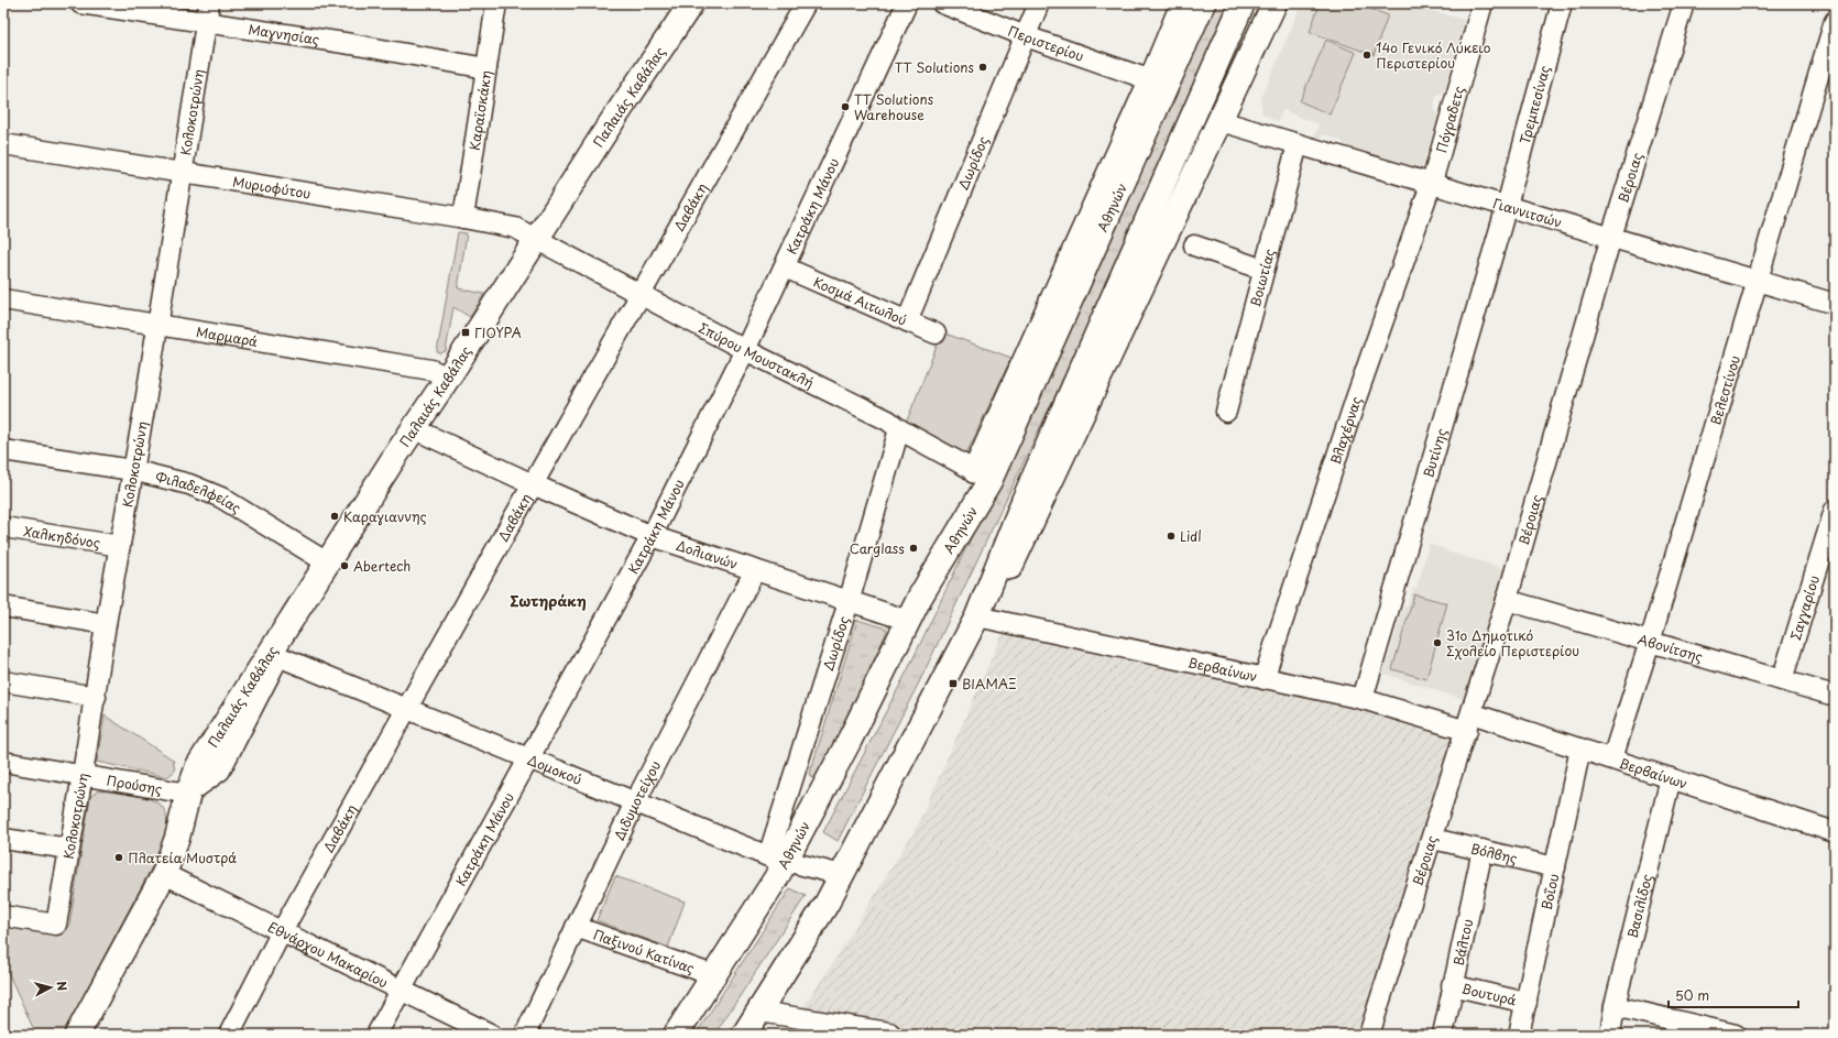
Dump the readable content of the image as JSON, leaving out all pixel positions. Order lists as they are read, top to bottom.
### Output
{
  "streets": {
    "main road": ["Παλαιάς Καβάλας", "Αθηνών"],
    "street": [
      "Μαγνησίας",
      "Περιστερίου",
      "Τρεμπεσίνας",
      "Καραϊσκάκη",
      "Κολοκοτρώνη",
      "Πόγραδετς",
      "Δωρίδος",
      "Βέροιας",
      "Μυριοφύτου",
      "Κατράκη Μάνου",
      "Δαβάκη",
      "Γιαννιτσών",
      "Βοιωτίας",
      "Κοσμά Αιτωλού",
      "Μαρμαρά",
      "Σπύρου Μουστακλή",
      "Βελεστίνου",
      "Βλαχέρνας",
      "Βυτίνης",
      "Φιλαδελφείας",
      "Χαλκηδόνος",
      "Δολιανών",
      "Σαγγαρίου",
      "Αβονίτσης",
      "Βερβαίνων",
      "Δομοκού",
      "Προύσης",
      "Διδυμοτείχου",
      "Βόλβης",
      "Βοΐου",
      "Βασιλίδος",
      "Βάλτου",
      "Παξινού Κατίνας",
      "Εθνάρχου Μακαρίου",
      "Βουτυρά"
    ]
  },
  "crossings": [
    ["Μαγνησίας", "Καραϊσκάκη"],
    ["Μαγνησίας", "Κολοκοτρώνη"],
    ["Περιστερίου", "Δωρίδος"],
    ["Περιστερίου", "Αθηνών"],
    ["Παλαιάς Καβάλας", "Μυριοφύτου"],
    ["Παλαιάς Καβάλας", "Μαρμαρά"],
    ["Παλαιάς Καβάλας", "Σπύρου Μουστακλή"],
    ["Παλαιάς Καβάλας", "Φιλαδελφείας"],
    ["Παλαιάς Καβάλας", "Δολιανών"],
    ["Παλαιάς Καβάλας", "Δομοκού"],
    ["Παλαιάς Καβάλας", "Προύσης"],
    ["Παλαιάς Καβάλας", "Εθνάρχου Μακαρίου"],
    ["Τρεμπεσίνας", "Γιαννιτσών"],
    ["Τρεμπεσίνας", "Βυτίνης"],
    ["Καραϊσκάκη", "Μυριοφύτου"],
    ["Κολοκοτρώνη", "Μυριοφύτου"],
    ["Κολοκοτρώνη", "Μαρμαρά"],
    ["Κολοκοτρώνη", "Φιλαδελφείας"],
    ["Κολοκοτρώνη", "Χαλκηδόνος"],
    ["Κολοκοτρώνη", "Προύσης"],
    ["Πόγραδετς", "Γιαννιτσών"],
    ["Πόγραδετς", "Βλαχέρνας"],
    ["Δωρίδος", "Αθηνών"],
    ["Δωρίδος", "Κοσμά Αιτωλού"],
    ["Δωρίδος", "Σπύρου Μουστακλή"],
    ["Δωρίδος", "Δολιανών"],
    ["Δωρίδος", "Δομοκού"],
    ["Βέροιας", "Γιαννιτσών"],
    ["Βέροιας", "Αβονίτσης"],
    ["Βέροιας", "Βερβαίνων"],
    ["Βέροιας", "Βόλβης"],
    ["Μυριοφύτου", "Σπύρου Μουστακλή"],
    ["Κατράκη Μάνου", "Κοσμά Αιτωλού"],
    ["Κατράκη Μάνου", "Σπύρου Μουστακλή"],
    ["Κατράκη Μάνου", "Δολιανών"],
    ["Κατράκη Μάνου", "Δομοκού"],
    ["Κατράκη Μάνου", "Εθνάρχου Μακαρίου"],
    ["Δαβάκη", "Σπύρου Μουστακλή"],
    ["Δαβάκη", "Δολιανών"],
    ["Δαβάκη", "Δομοκού"],
    ["Δαβάκη", "Εθνάρχου Μακαρίου"],
    ["Αθηνών", "Σπύρου Μουστακλή"],
    ["Αθηνών", "Δολιανών"],
    ["Αθηνών", "Δομοκού"],
    ["Αθηνών", "Παξινού Κατίνας"],
    ["Γιαννιτσών", "Βοιωτίας"],
    ["Γιαννιτσών", "Βελεστίνου"],
    ["Γιαννιτσών", "Βλαχέρνας"],
    ["Γιαννιτσών", "Βυτίνης"],
    ["Βελεστίνου", "Αβονίτσης"],
    ["Βελεστίνου", "Βερβαίνων"],
    ["Βλαχέρνας", "Βερβαίνων"],
    ["Βυτίνης", "Βερβαίνων"],
    ["Δολιανών", "Διδυμοτείχου"],
    ["Σαγγαρίου", "Αβονίτσης"],
    ["Βερβαίνων", "Βοΐου"],
    ["Βερβαίνων", "Βασιλίδος"],
    ["Δομοκού", "Διδυμοτείχου"],
    ["Διδυμοτείχου", "Παξινού Κατίνας"],
    ["Βόλβης", "Βοΐου"],
    ["Βόλβης", "Βάλτου"],
    ["Βοΐου", "Βουτυρά"],
    ["Βάλτου", "Βουτυρά"]
  ],
  "districts": ["Σωτηράκη"],
  "places": {
    "other": [
      "14ο Γενικό Λύκειο Περιστερίου",
      "TT Solutions",
      "TT Solutions Warehouse",
      "Καραγιαννης",
      "Lidl",
      "Carglass",
      "Abertech",
      "31ο Δημοτικό Σχολείο Περιστερίου",
      "Πλατεία Μυστρά"
    ],
    "transit": ["ΓΙΟΥΡΑ", "ΒΙΑΜΑΞ"]
  },
  "scale_bar": "50 m",
  "north": "right"
}
